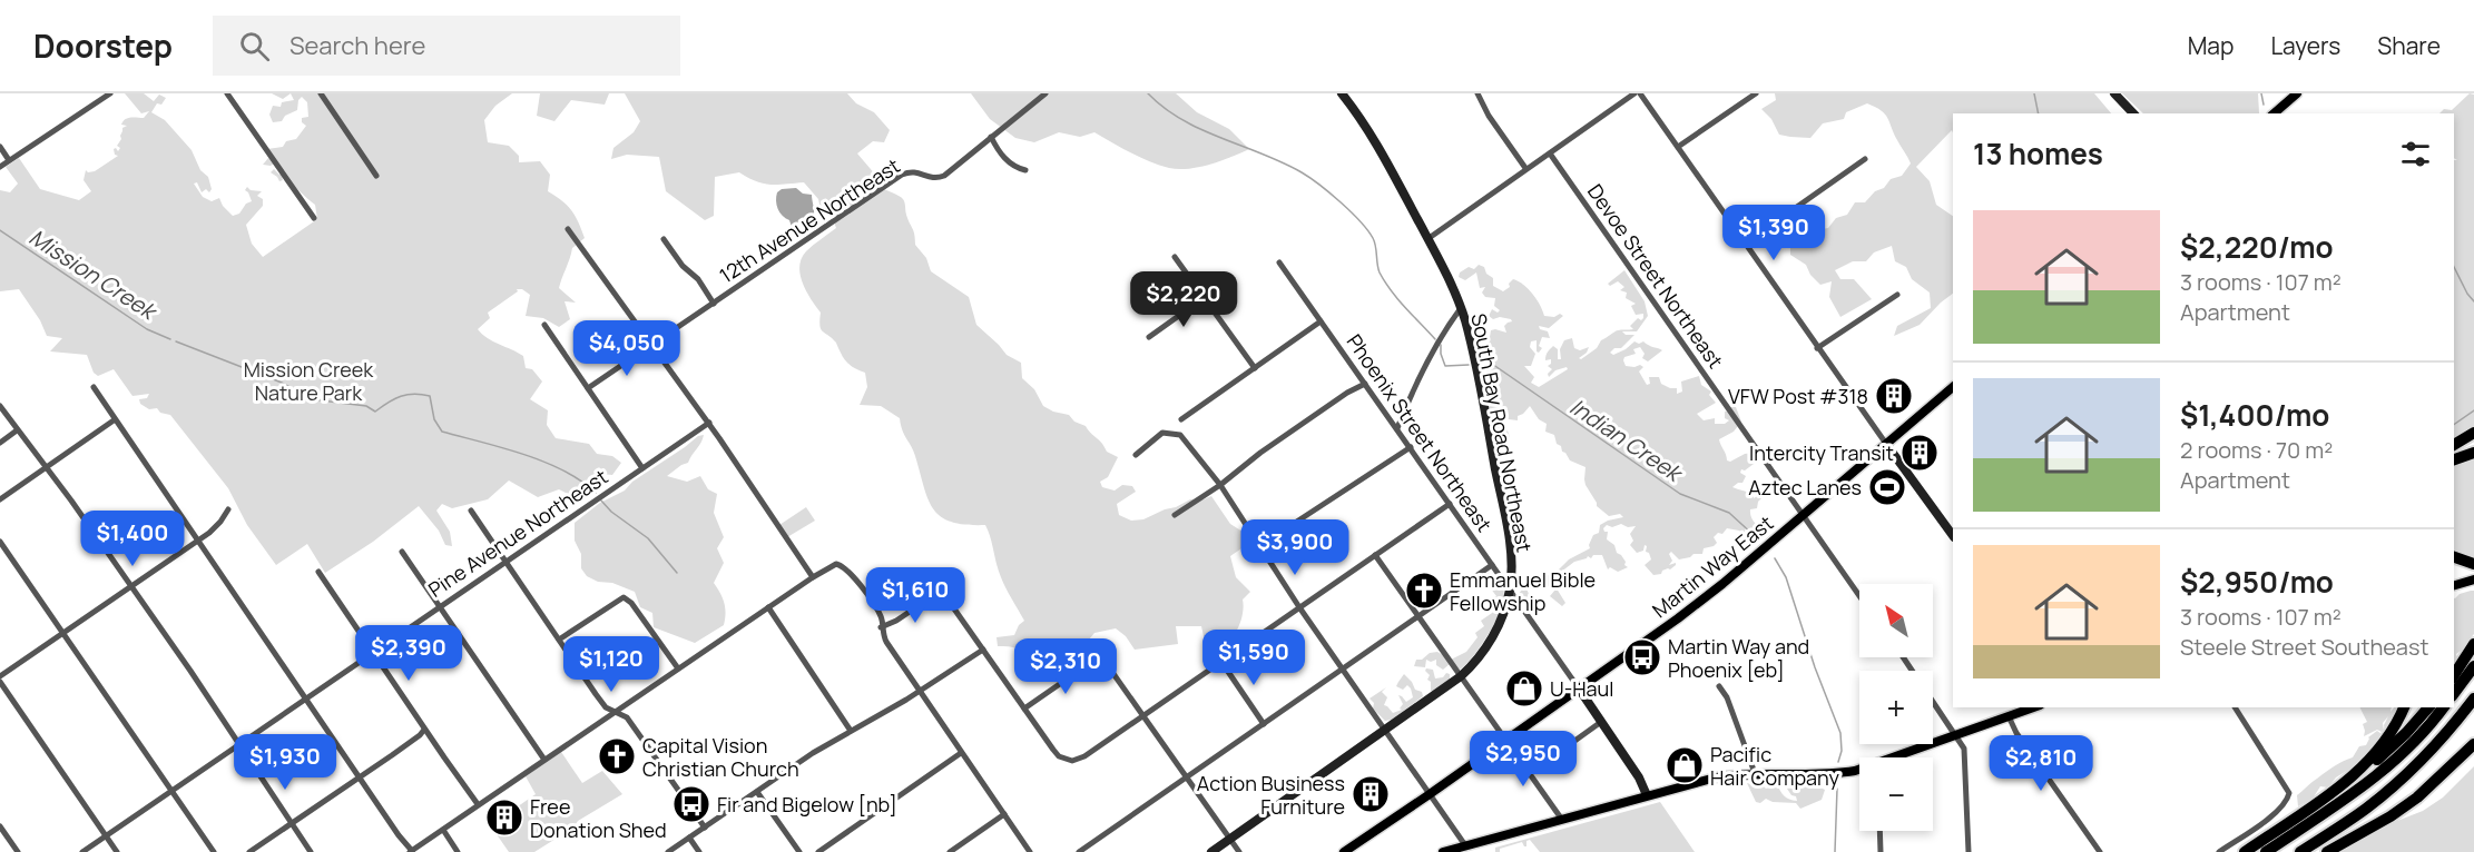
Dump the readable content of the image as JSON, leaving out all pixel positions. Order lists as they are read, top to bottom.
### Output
{
  "streets": {
    "main road": ["Martin Way East"],
    "street": [
      "12th Avenue Northeast",
      "Devoe Street Northeast",
      "Phoenix Street Northeast",
      "South Bay Road Northeast",
      "Pine Avenue Northeast"
    ]
  },
  "crossings": [
    ["Devoe Street Northeast", "Martin Way East"],
    ["Phoenix Street Northeast", "South Bay Road Northeast"],
    ["Phoenix Street Northeast", "Martin Way East"]
  ],
  "water": ["Mission Creek", "Indian Creek"],
  "parks": ["Mission Creek Nature Park"],
  "places": {
    "building": [
      "VFW Post #318",
      "Intercity Transit",
      "Action Business Furniture",
      "Free Donation Shed"
    ],
    "sports": ["Aztec Lanes"],
    "church": ["Emmanuel Bible Fellowship", "Capital Vision Christian Church"],
    "bus stop": ["Martin Way and Phoenix [eb]", "Fir and Bigelow [nb]"],
    "shop": ["U-Haul", "Pacific Hair Company"]
  },
  "north": "top left",
  "page": {
    "header": "Doorstep",
    "search": "Search here",
    "nav": ["Map", "Layers", "Share"],
    "heading": "13 homes",
    "list": [
      {
        "name": "$2,220/mo",
        "note": "3 rooms · 107 m² · Apartment"
      },
      {
        "name": "$1,400/mo",
        "note": "2 rooms · 70 m² · Apartment"
      },
      {
        "name": "$2,950/mo",
        "note": "3 rooms · 107 m² · Steele Street Southeast"
      }
    ],
    "price": [
      "$1,390",
      "$2,220",
      "$4,050",
      "$1,400",
      "$3,900",
      "$1,610",
      "$2,390",
      "$1,590",
      "$1,120",
      "$2,310",
      "$2,950",
      "$1,930",
      "$2,810"
    ],
    "map_buttons": ["+", "−"]
  }
}
